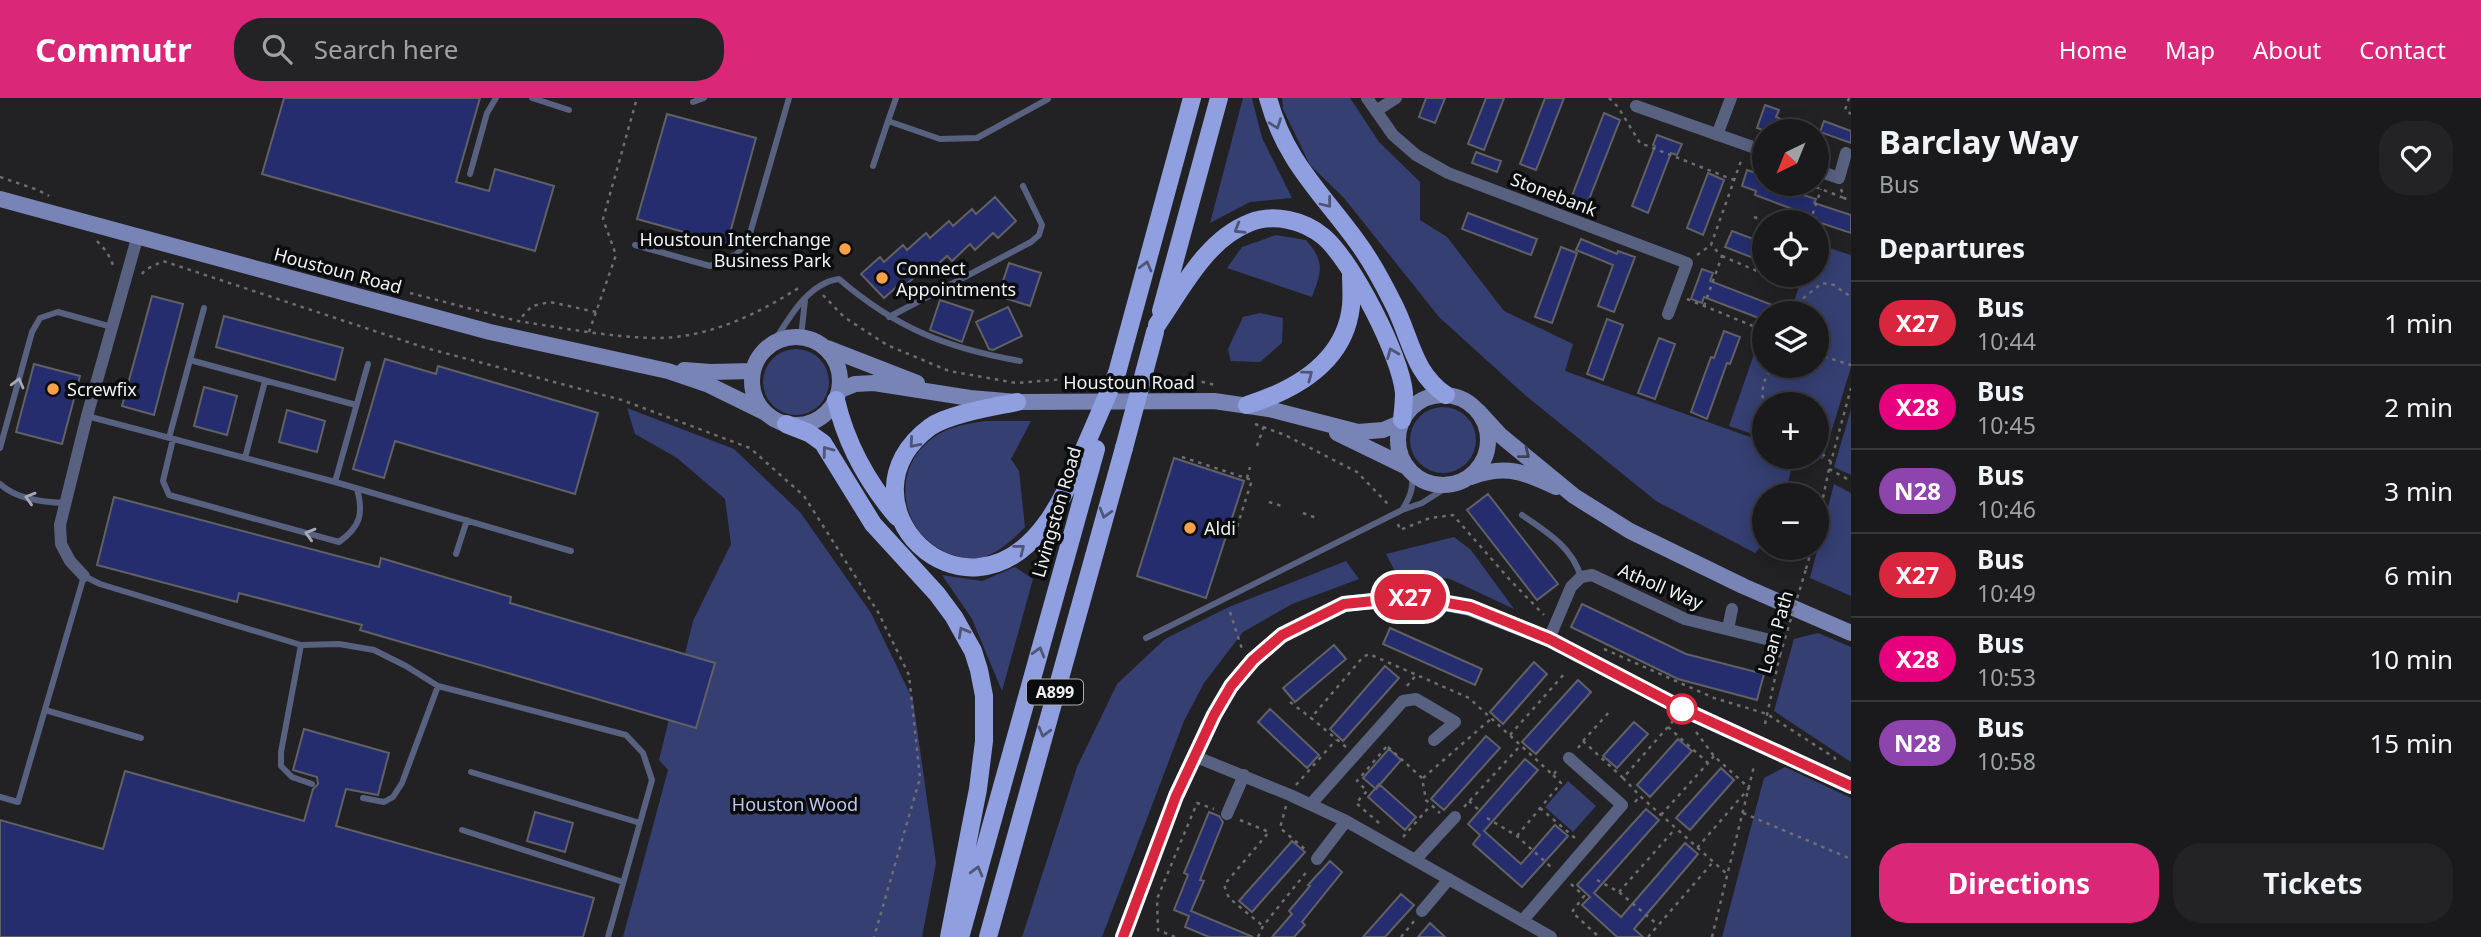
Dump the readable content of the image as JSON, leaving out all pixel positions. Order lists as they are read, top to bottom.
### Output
{
  "streets": {
    "main road": ["Livingston Road", "A899"],
    "street": ["Stonebank", "Houstoun Road", "Atholl Way"],
    "path": ["Loan Path"]
  },
  "parks": ["Houston Wood"],
  "places": [
    "Houstoun Interchange Business Park",
    "Connect Appointments",
    "Screwfix",
    "Aldi"
  ],
  "lines": ["bus line X27"],
  "north": "bottom left",
  "page": {
    "header": "Commutr",
    "search": "Search here",
    "nav": [
      "Home",
      "Map",
      "About",
      "Contact"
    ],
    "on_map": "X27",
    "heading": [
      ["Barclay Way", "Bus"],
      "Departures"
    ],
    "map_buttons": ["+", "−"],
    "list": [
      {
        "mark": "X27",
        "name": "Bus",
        "note": "10:44",
        "value": "1 min"
      },
      {
        "mark": "X28",
        "name": "Bus",
        "note": "10:45",
        "value": "2 min"
      },
      {
        "mark": "N28",
        "name": "Bus",
        "note": "10:46",
        "value": "3 min"
      },
      {
        "mark": "X27",
        "name": "Bus",
        "note": "10:49",
        "value": "6 min"
      },
      {
        "mark": "X28",
        "name": "Bus",
        "note": "10:53",
        "value": "10 min"
      },
      {
        "mark": "N28",
        "name": "Bus",
        "note": "10:58",
        "value": "15 min"
      }
    ],
    "buttons": ["Directions", "Tickets"]
  }
}
